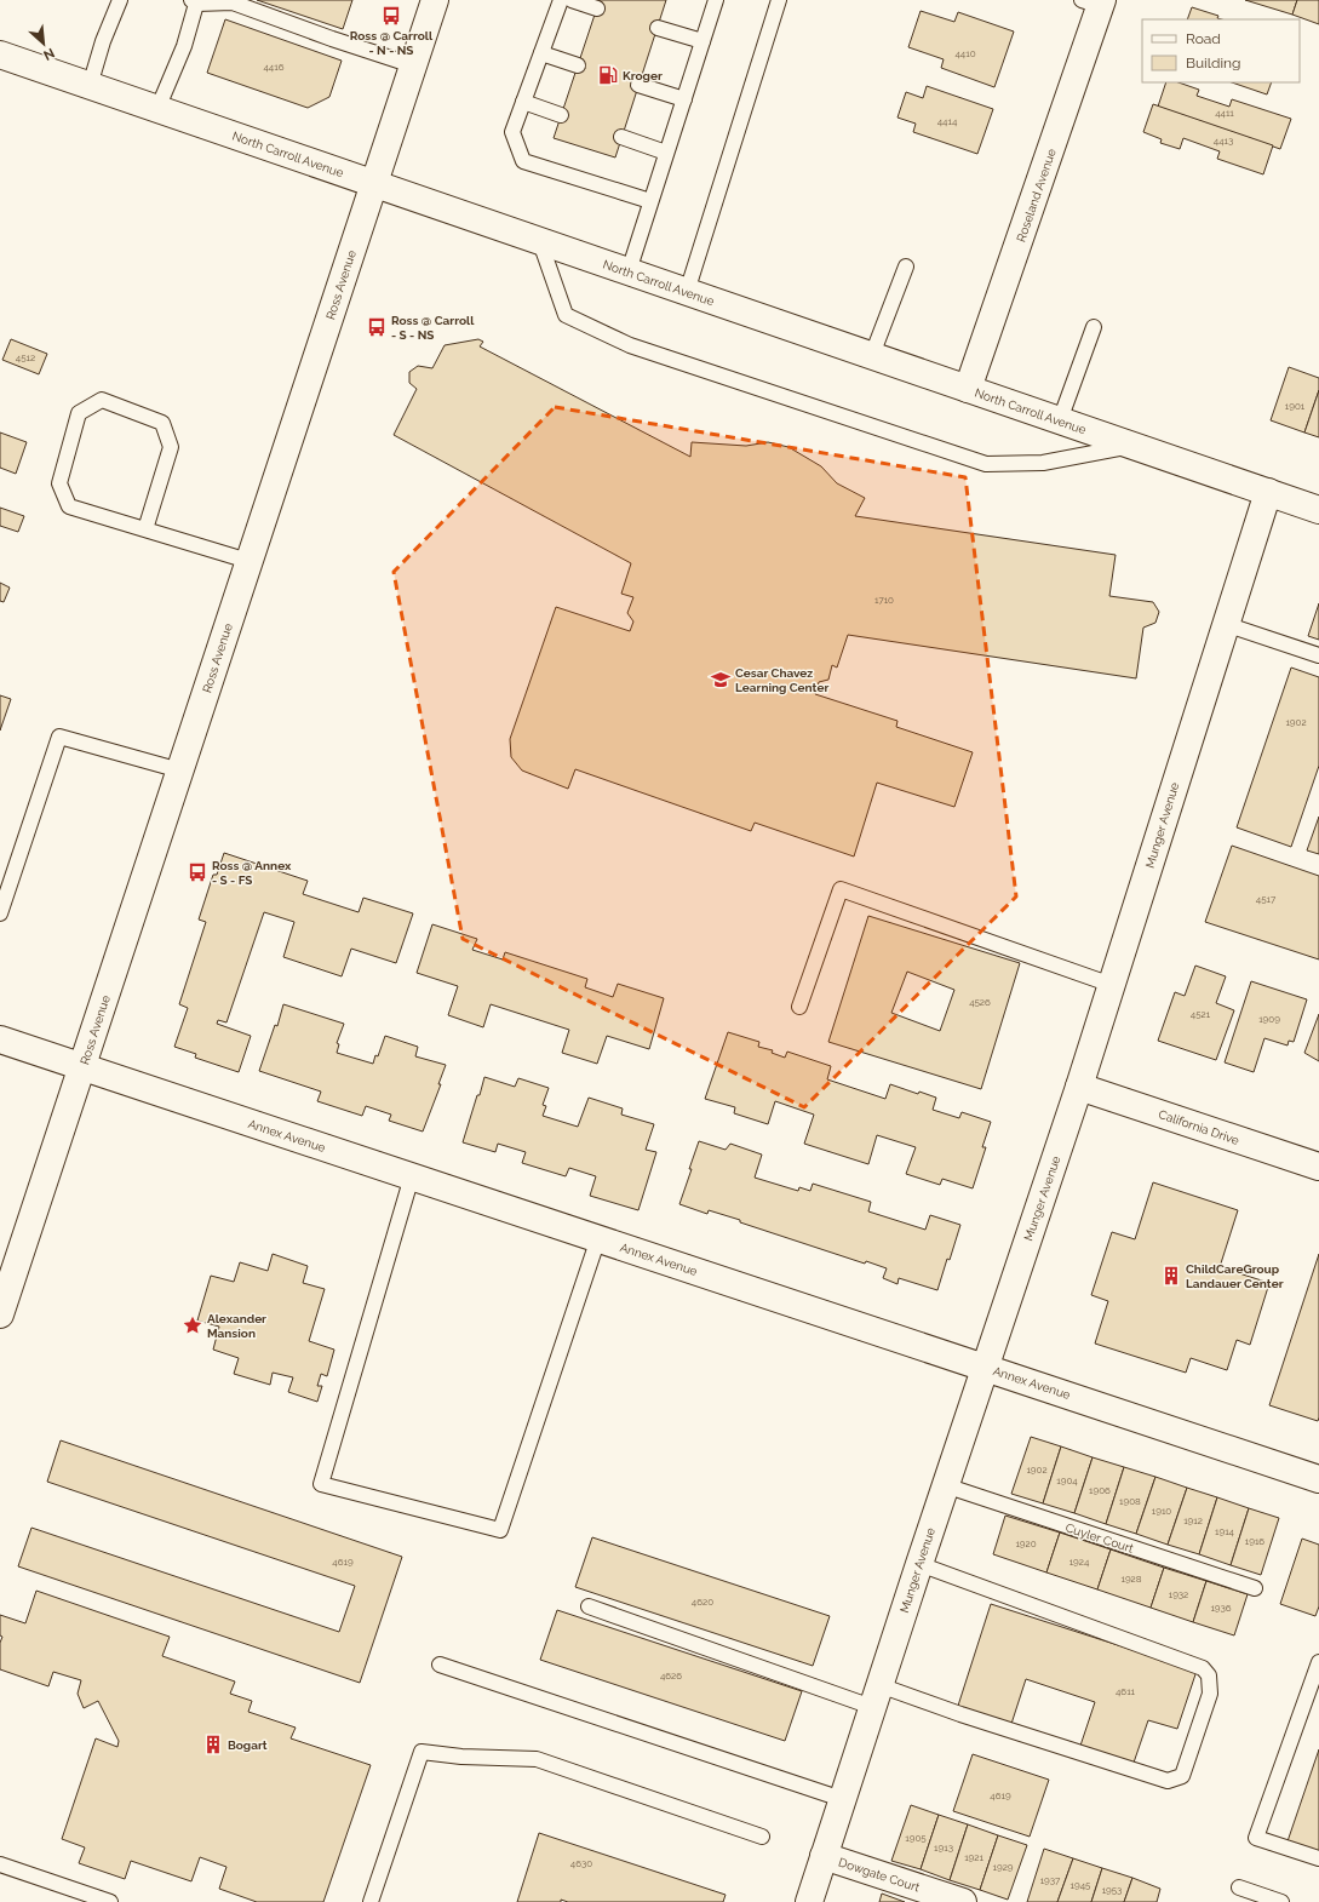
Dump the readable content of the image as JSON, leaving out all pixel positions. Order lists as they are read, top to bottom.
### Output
{
  "streets": {
    "street": [
      "North Carroll Avenue",
      "Roseland Avenue",
      "Ross Avenue",
      "Munger Avenue",
      "California Drive",
      "Annex Avenue",
      "Dowgate Court"
    ],
    "lane": ["Cuyler Court"]
  },
  "crossings": [
    ["North Carroll Avenue", "Roseland Avenue"],
    ["North Carroll Avenue", "Ross Avenue"],
    ["North Carroll Avenue", "Munger Avenue"],
    ["Ross Avenue", "Annex Avenue"],
    ["Munger Avenue", "California Drive"],
    ["Munger Avenue", "Annex Avenue"],
    ["Munger Avenue", "Cuyler Court"],
    ["Munger Avenue", "Dowgate Court"]
  ],
  "places": {
    "bus stop": ["Ross @ Carroll - N - NS", "Ross @ Carroll - S - NS", "Ross @ Annex - S - FS"],
    "fuel station": ["Kroger"],
    "school or university": ["Cesar Chavez Learning Center"],
    "building": ["ChildCareGroup Landauer Center", "Bogart"],
    "place": ["Alexander Mansion"]
  },
  "house_numbers": [
    "4410",
    "4416",
    "4411",
    "4414",
    "4413",
    "4512",
    "1901",
    "1710",
    "1902",
    "4517",
    "4526",
    "4521",
    "1909",
    "1902",
    "1904",
    "1906",
    "1908",
    "1910",
    "1912",
    "1914",
    "1916",
    "1920",
    "4619",
    "1924",
    "1928",
    "1932",
    "4620",
    "1936",
    "4626",
    "4611",
    "4619",
    "1905",
    "1913",
    "1921",
    "4630",
    "1929",
    "1937",
    "1945",
    "1953"
  ],
  "legend": ["Road", "Building"],
  "north": "bottom right"
}
